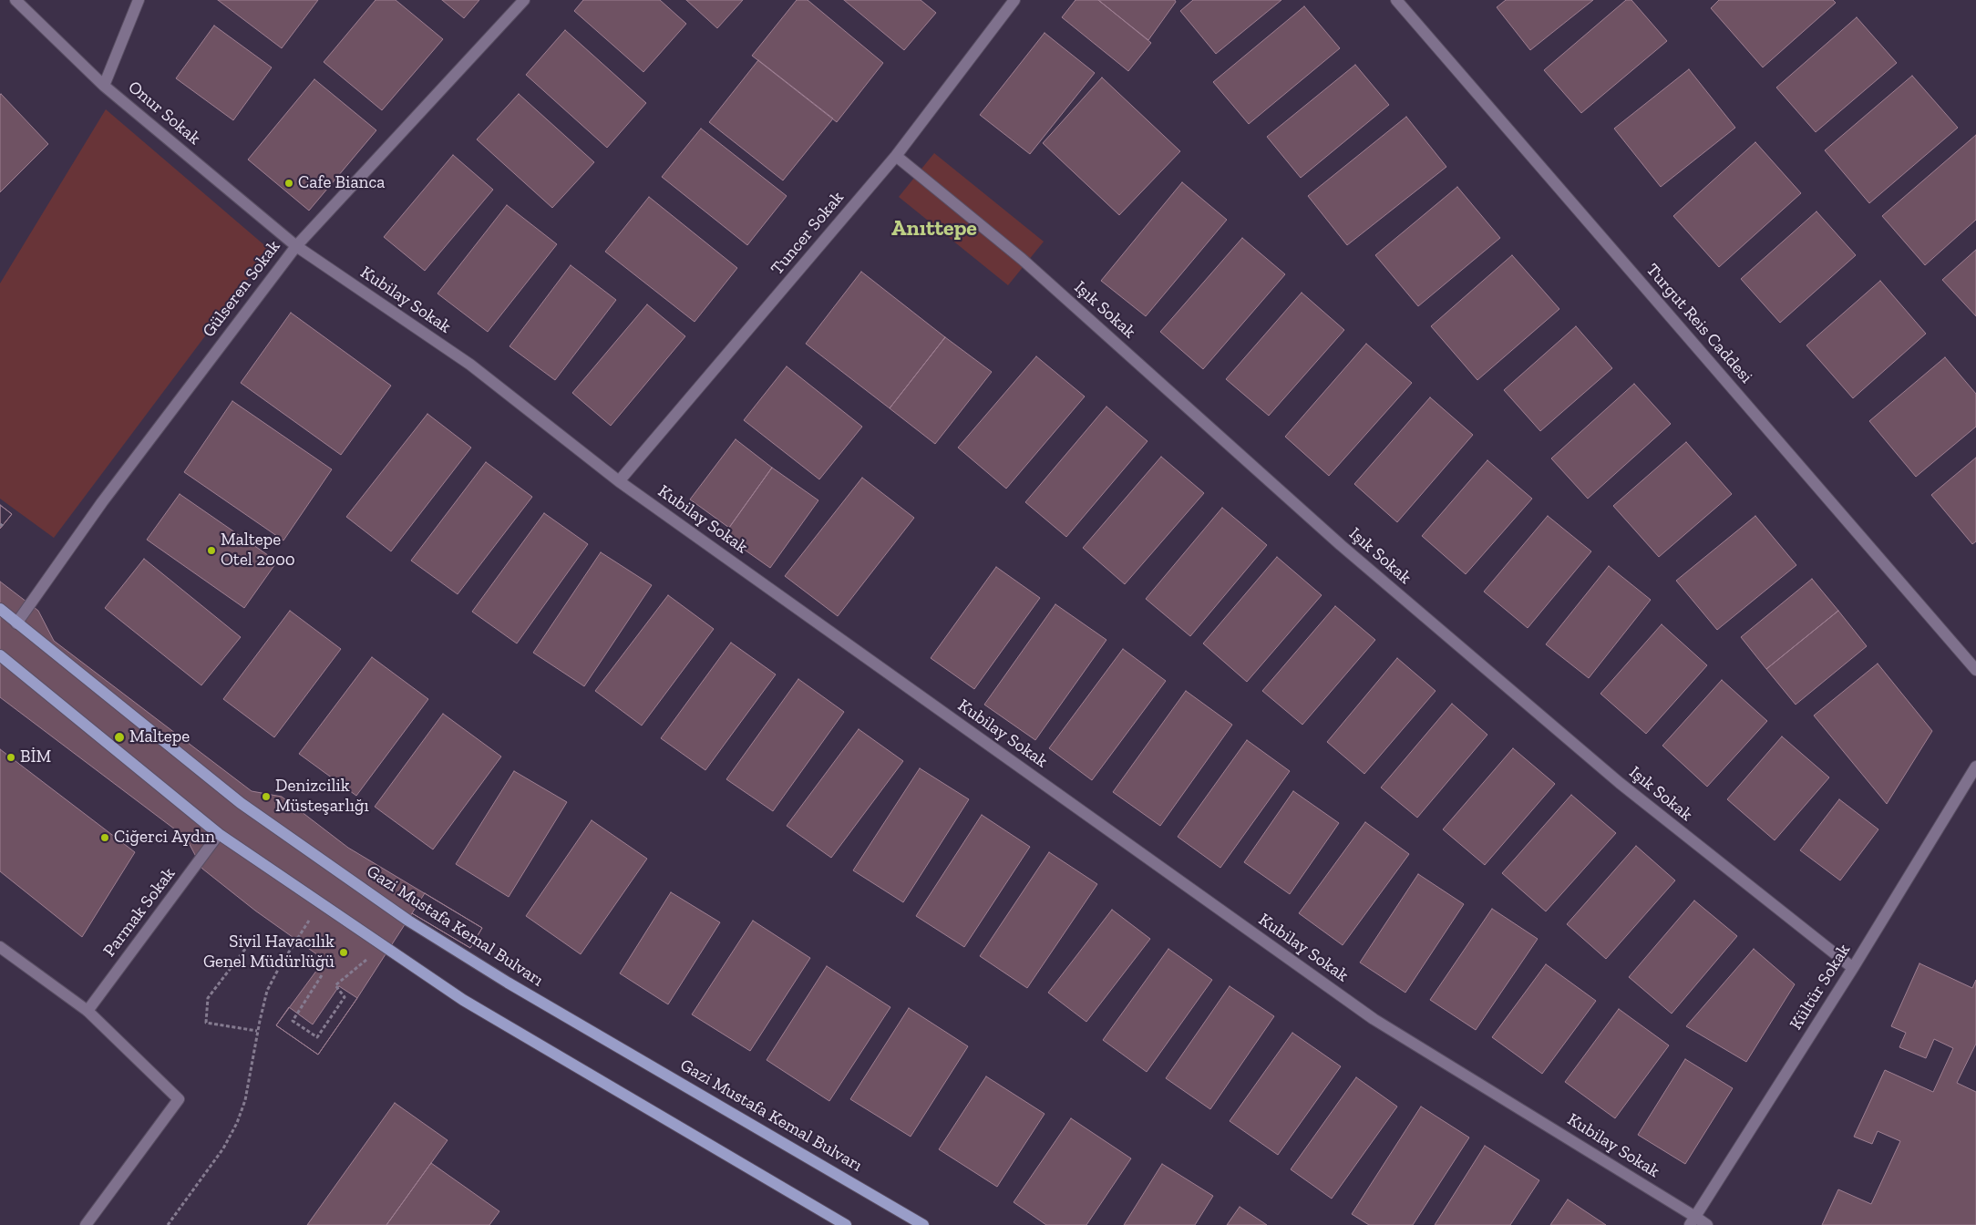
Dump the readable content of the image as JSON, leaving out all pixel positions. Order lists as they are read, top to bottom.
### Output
{
  "streets": {
    "main road": ["Gazi Mustafa Kemal Bulvarı"],
    "street": [
      "Onur Sokak",
      "Tuncer Sokak",
      "Gülseren Sokak",
      "Kubilay Sokak",
      "Işık Sokak",
      "Turgut Reis Caddesi",
      "Parmak Sokak",
      "Kültür Sokak"
    ]
  },
  "crossings": [
    ["Onur Sokak", "Gülseren Sokak"],
    ["Onur Sokak", "Kubilay Sokak"],
    ["Tuncer Sokak", "Kubilay Sokak"],
    ["Tuncer Sokak", "Işık Sokak"],
    ["Gülseren Sokak", "Kubilay Sokak"],
    ["Gülseren Sokak", "Gazi Mustafa Kemal Bulvarı"],
    ["Kubilay Sokak", "Kültür Sokak"],
    ["Işık Sokak", "Kültür Sokak"]
  ],
  "districts": ["Anıttepe"],
  "places": [
    "Cafe Bianca",
    "Maltepe Otel 2000",
    "Maltepe",
    "BİM",
    "Denizcilik Müsteşarlığı",
    "Ciğerci Aydın",
    "Sivil Havacılık Genel Müdürlüğü"
  ]
}
